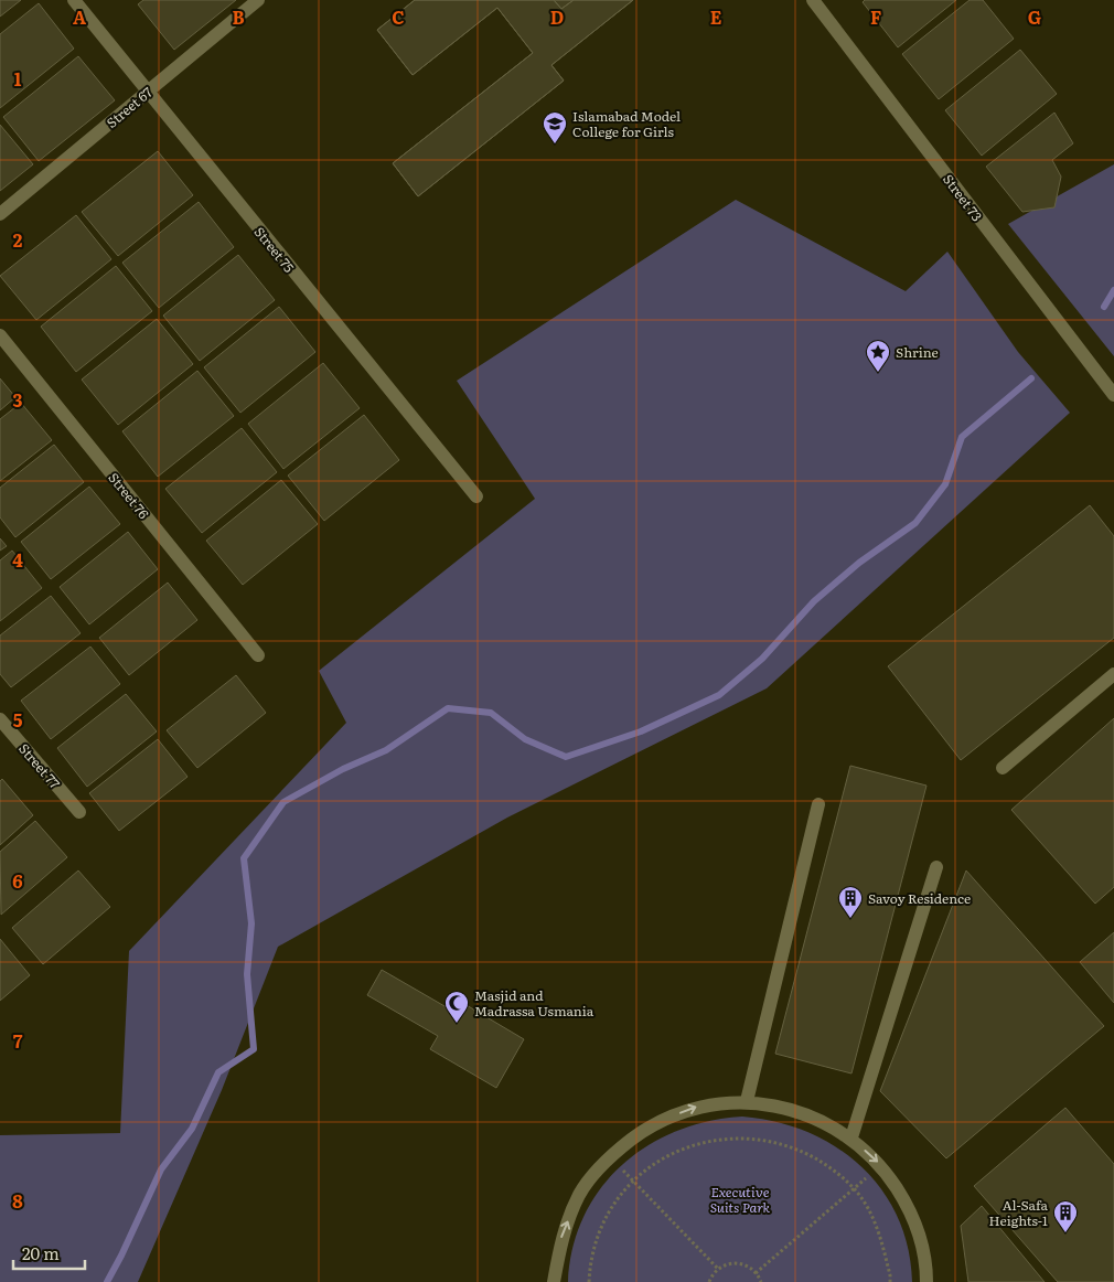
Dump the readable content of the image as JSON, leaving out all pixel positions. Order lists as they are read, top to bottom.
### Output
{
  "streets": {
    "street": [
      "Street 67",
      "Street 73",
      "Street 75",
      "Street 76",
      "Street 77"
    ]
  },
  "crossings": [
    ["Street 67", "Street 75"]
  ],
  "parks": ["Executive Suits Park"],
  "places": {
    "school or university": ["Islamabad Model College for Girls"],
    "place": ["Shrine"],
    "building": ["Savoy Residence", "Al-Safa Heights-1"],
    "mosque": ["Masjid and Madrassa Usmania"]
  },
  "scale_bar": "20 m",
  "grid": {
    "columns": [
      "A",
      "B",
      "C",
      "D",
      "E",
      "F",
      "G"
    ],
    "rows": [
      "1",
      "2",
      "3",
      "4",
      "5",
      "6",
      "7",
      "8"
    ]
  }
}
